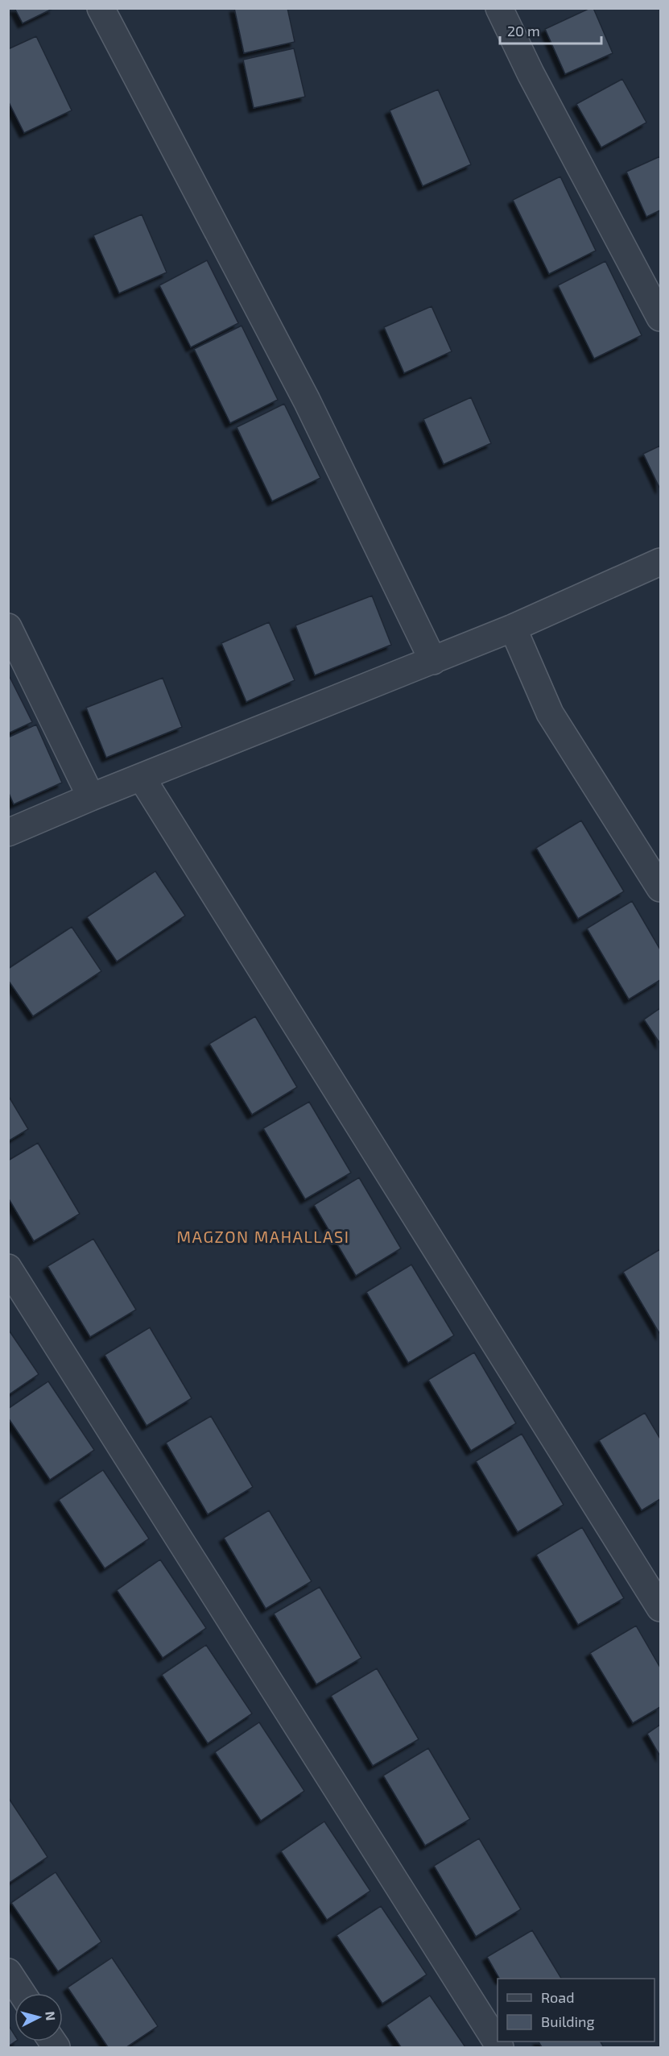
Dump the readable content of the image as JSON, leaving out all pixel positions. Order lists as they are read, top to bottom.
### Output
{
  "districts": ["MAGZON MAHALLASI"],
  "legend": ["Road", "Building"],
  "scale_bar": "20 m",
  "north": "right"
}
